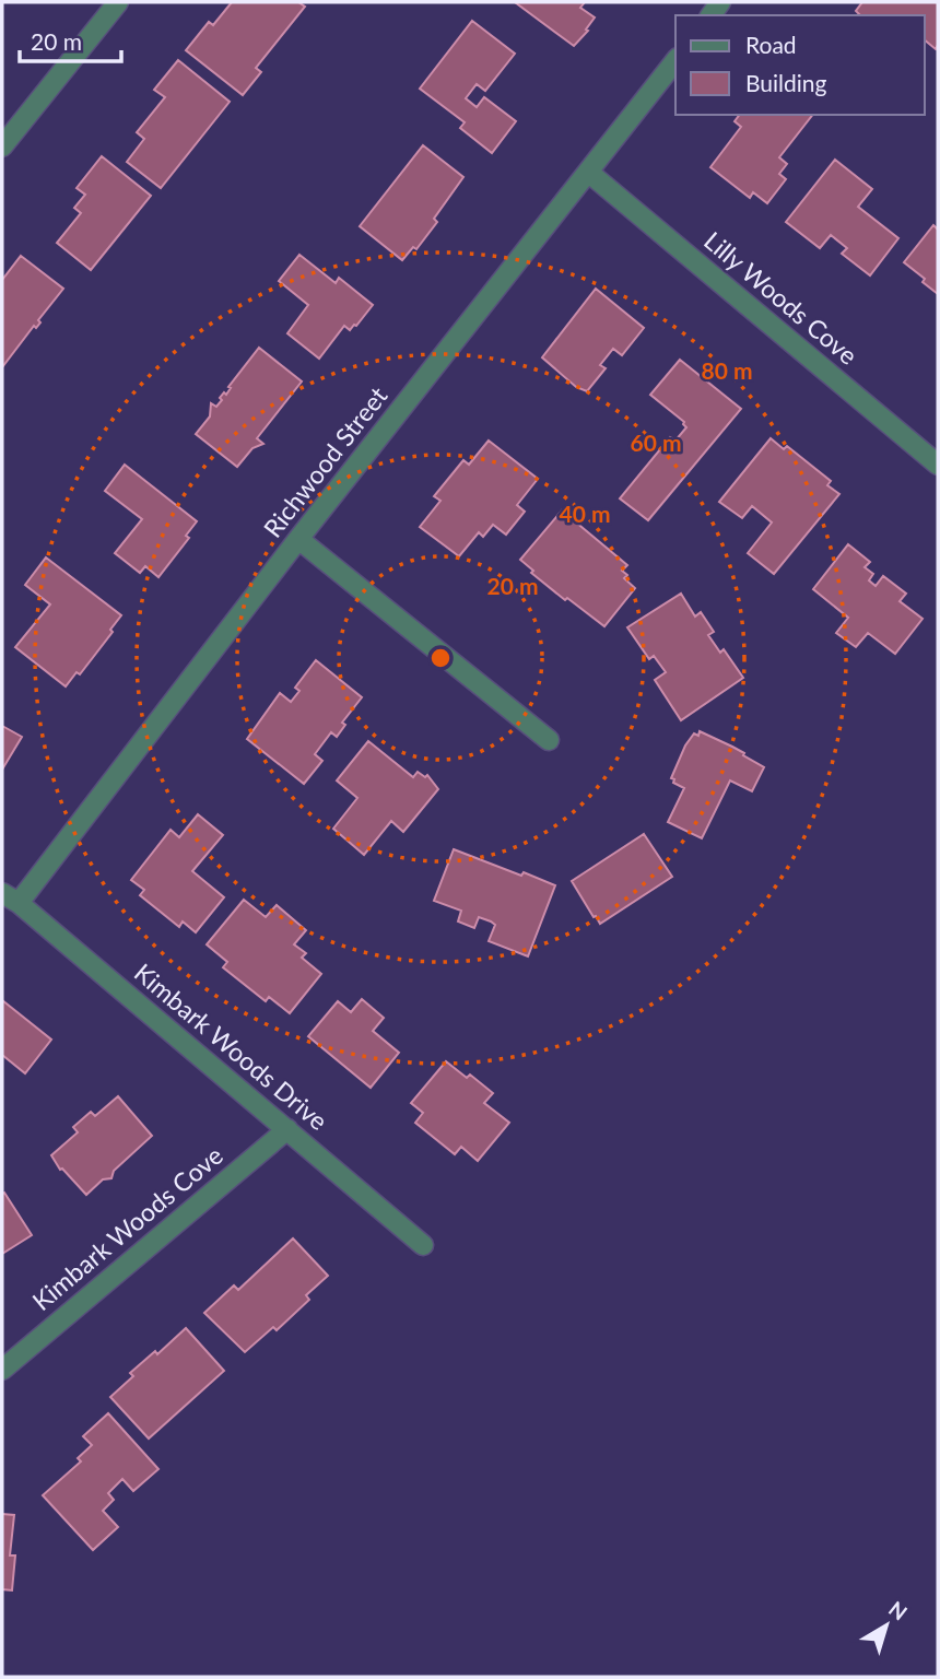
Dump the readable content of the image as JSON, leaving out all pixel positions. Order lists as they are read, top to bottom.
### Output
{
  "streets": {
    "street": [
      "Lilly Woods Cove",
      "Richwood Street",
      "Kimbark Woods Drive",
      "Kimbark Woods Cove"
    ]
  },
  "crossings": [
    ["Lilly Woods Cove", "Richwood Street"],
    ["Richwood Street", "Kimbark Woods Drive"],
    ["Kimbark Woods Drive", "Kimbark Woods Cove"]
  ],
  "legend": ["Road", "Building"],
  "scale_bar": "20 m",
  "north": "top right",
  "rings": [
    "80 m",
    "60 m",
    "40 m",
    "20 m"
  ]
}
